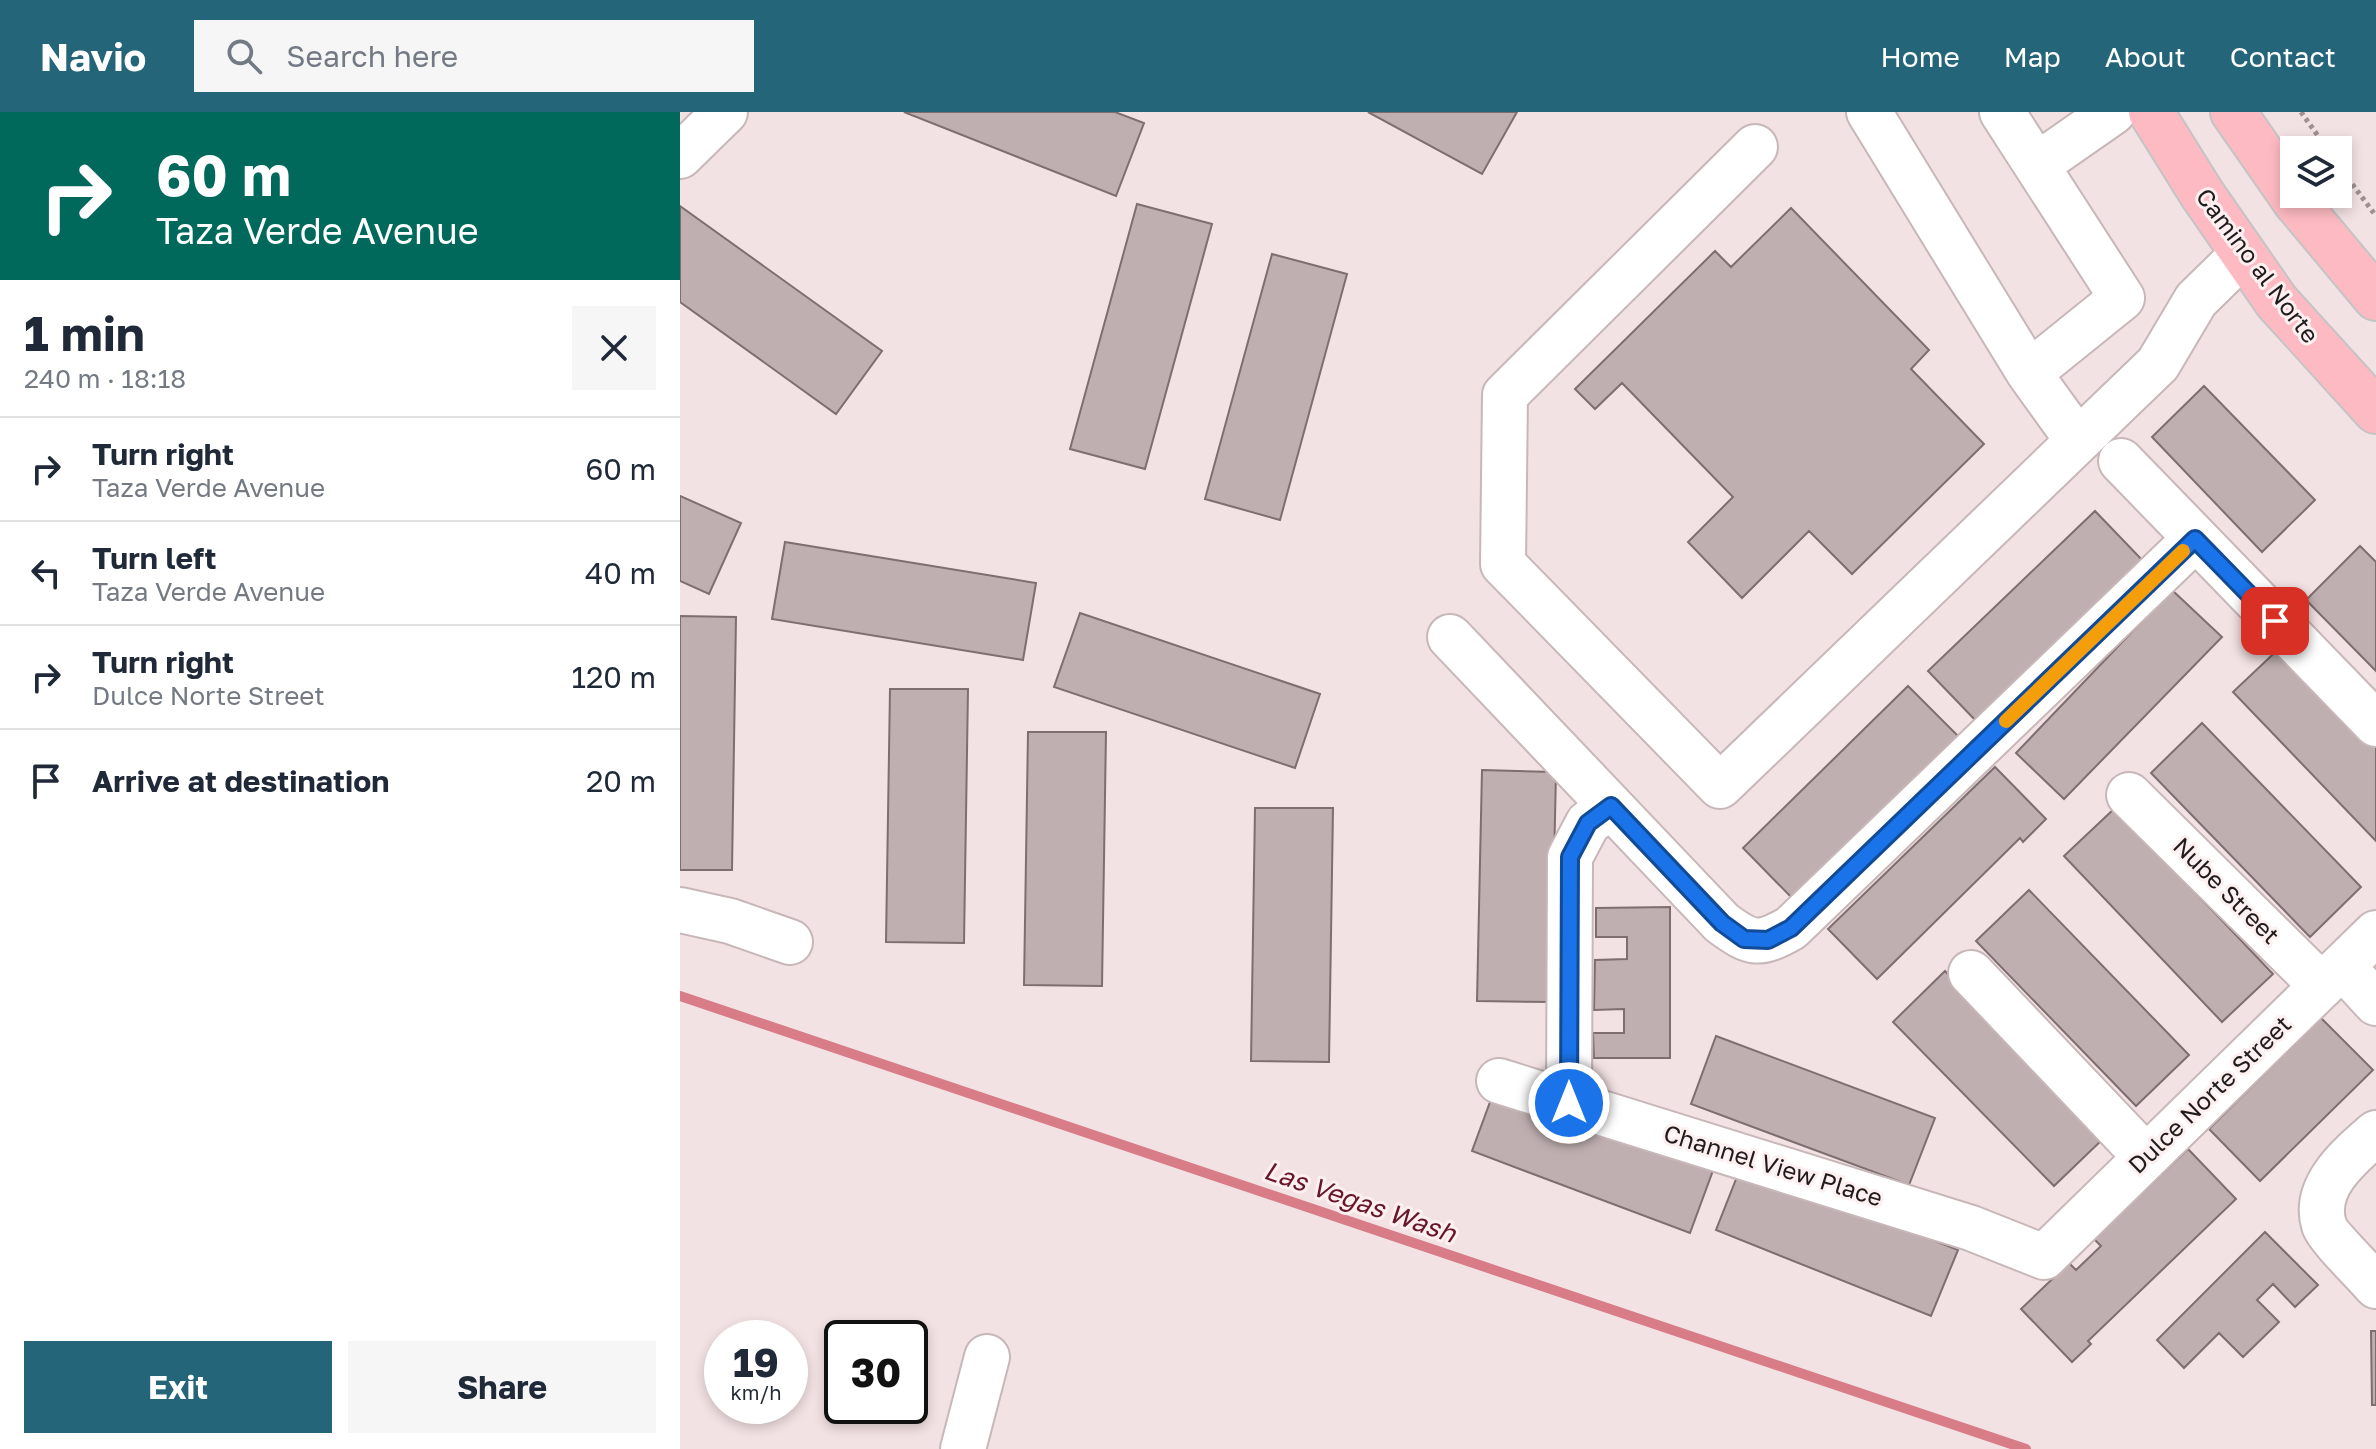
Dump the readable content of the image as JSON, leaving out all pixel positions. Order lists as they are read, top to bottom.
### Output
{
  "streets": {
    "main road": ["Camino al Norte"],
    "street": ["Nube Street", "Dulce Norte Street", "Channel View Place"]
  },
  "crossings": [
    ["Nube Street", "Dulce Norte Street"],
    ["Dulce Norte Street", "Channel View Place"]
  ],
  "water": ["Las Vegas Wash"],
  "page": {
    "header": "Navio",
    "search": "Search here",
    "nav": [
      "Home",
      "Map",
      "About",
      "Contact"
    ],
    "turn": ["60 m", "Taza Verde Avenue"],
    "heading": ["1 min", "240 m · 18:18"],
    "list": [
      {
        "name": "Turn right",
        "note": "Taza Verde Avenue",
        "value": "60 m"
      },
      {
        "name": "Turn left",
        "note": "Taza Verde Avenue",
        "value": "40 m"
      },
      {
        "name": "Turn right",
        "note": "Dulce Norte Street",
        "value": "120 m"
      },
      {
        "name": "Arrive at destination",
        "value": "20 m"
      }
    ],
    "speed": "19 km/h",
    "limit": "30",
    "buttons": ["Exit", "Share"]
  }
}
